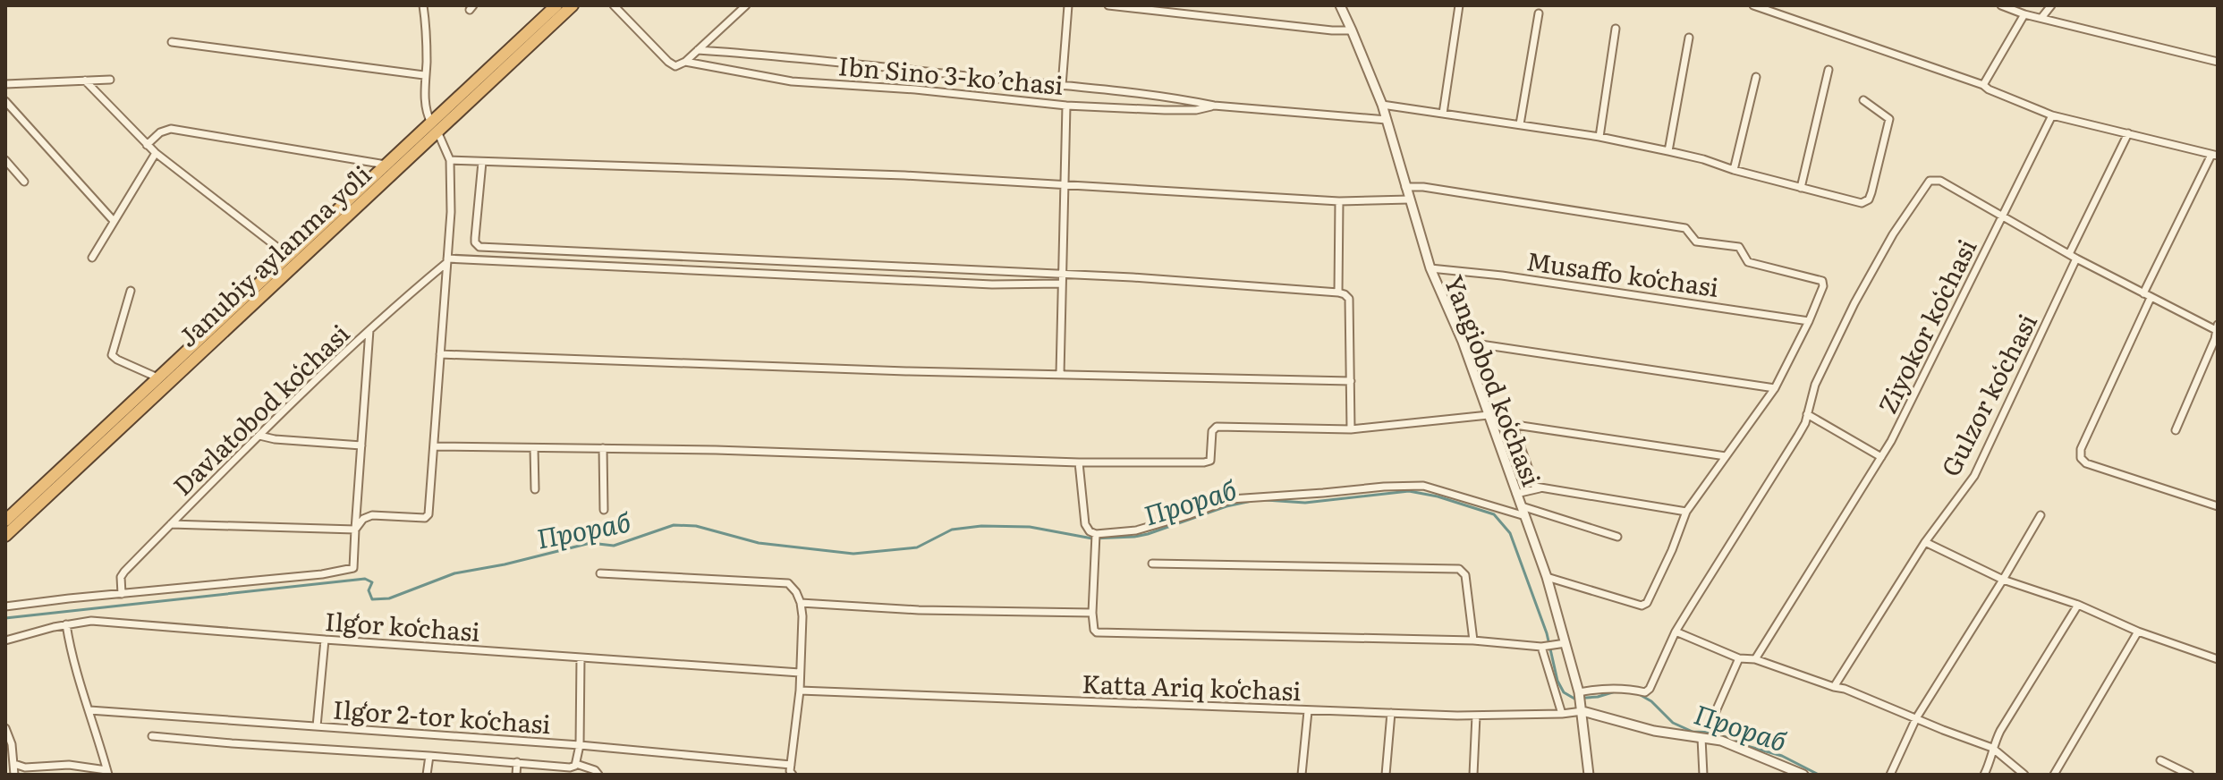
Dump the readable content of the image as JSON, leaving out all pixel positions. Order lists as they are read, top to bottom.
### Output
{
  "streets": {
    "highway": ["Janubiy aylanma yoʻli"],
    "street": [
      "Ibn Sino 3-koʼchasi",
      "Musaffo koʻchasi",
      "Ziyokor koʻchasi",
      "Yangiobod koʻchasi",
      "Gulzor koʻchasi",
      "Davlatobod koʻchasi",
      "Ilgʻor koʻchasi",
      "Katta Ariq koʻchasi",
      "Ilgʻor 2-tor koʻchasi"
    ]
  },
  "crossings": [
    ["Ibn Sino 3-koʼchasi", "Yangiobod koʻchasi"],
    ["Musaffo koʻchasi", "Yangiobod koʻchasi"],
    ["Ziyokor koʻchasi", "Gulzor koʻchasi"],
    ["Yangiobod koʻchasi", "Katta Ariq koʻchasi"]
  ],
  "water": ["Прораб"]
}
